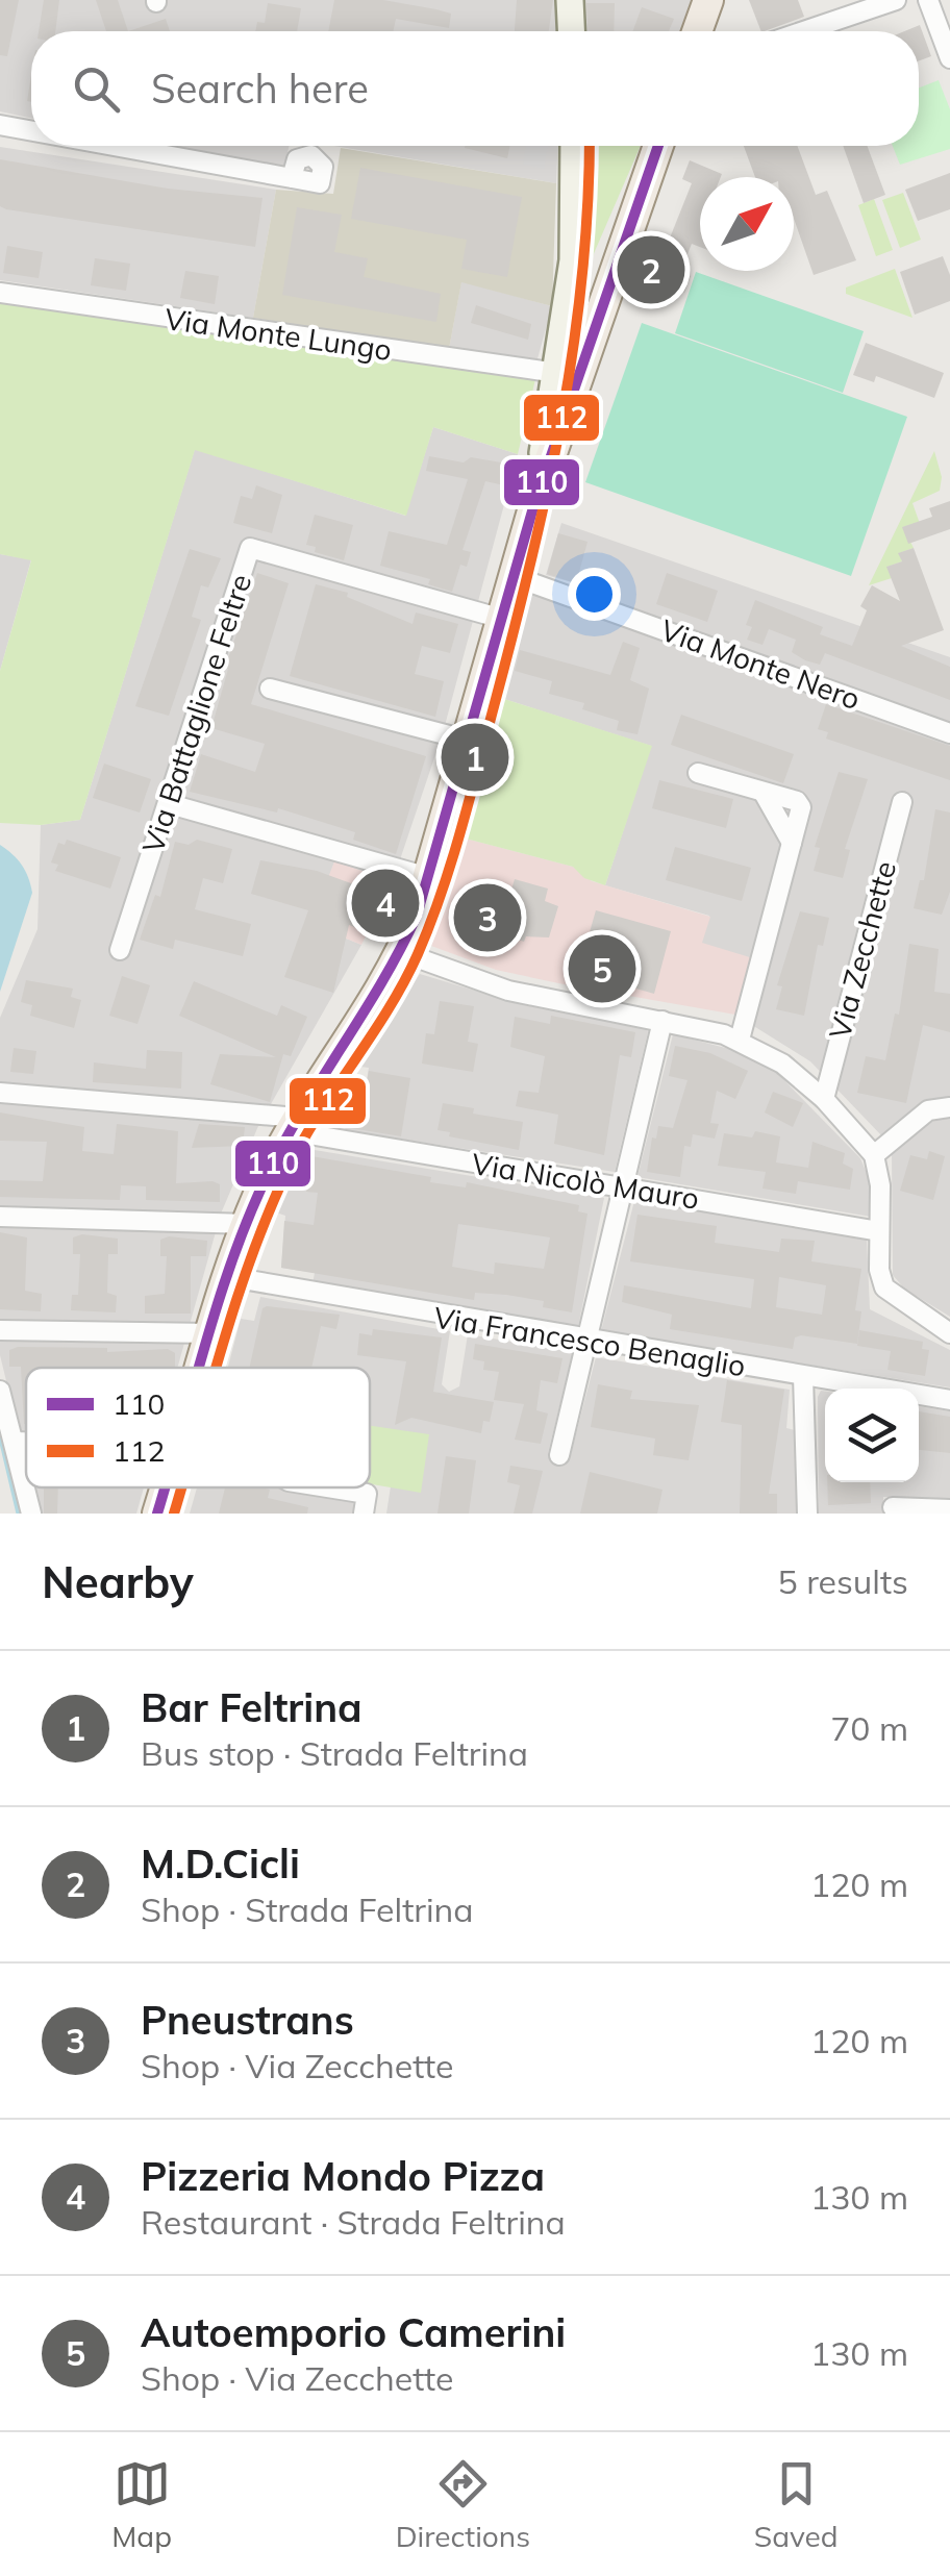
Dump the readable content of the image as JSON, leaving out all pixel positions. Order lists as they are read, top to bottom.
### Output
{
  "streets": {
    "street": [
      "Via Monte Lungo",
      "Via Monte Nero",
      "Via Battaglione Feltre",
      "Via Zecchette",
      "Via Nicolò Mauro",
      "Via Francesco Benaglio"
    ]
  },
  "lines": ["transit line 110", "transit line 112"],
  "legend": ["110", "112"],
  "north": "top right",
  "page": {
    "search": "Search here",
    "pins": [
      "2",
      "1",
      "4",
      "3",
      "5"
    ],
    "heading": ["Nearby", "5 results"],
    "list": [
      {
        "mark": "1",
        "name": "Bar Feltrina",
        "note": "Bus stop · Strada Feltrina",
        "value": "70 m"
      },
      {
        "mark": "2",
        "name": "M.D.Cicli",
        "note": "Shop · Strada Feltrina",
        "value": "120 m"
      },
      {
        "mark": "3",
        "name": "Pneustrans",
        "note": "Shop · Via Zecchette",
        "value": "120 m"
      },
      {
        "mark": "4",
        "name": "Pizzeria Mondo Pizza",
        "note": "Restaurant · Strada Feltrina",
        "value": "130 m"
      },
      {
        "mark": "5",
        "name": "Autoemporio Camerini",
        "note": "Shop · Via Zecchette",
        "value": "130 m"
      }
    ],
    "nav": ["Map", "Directions", "Saved"]
  }
}
